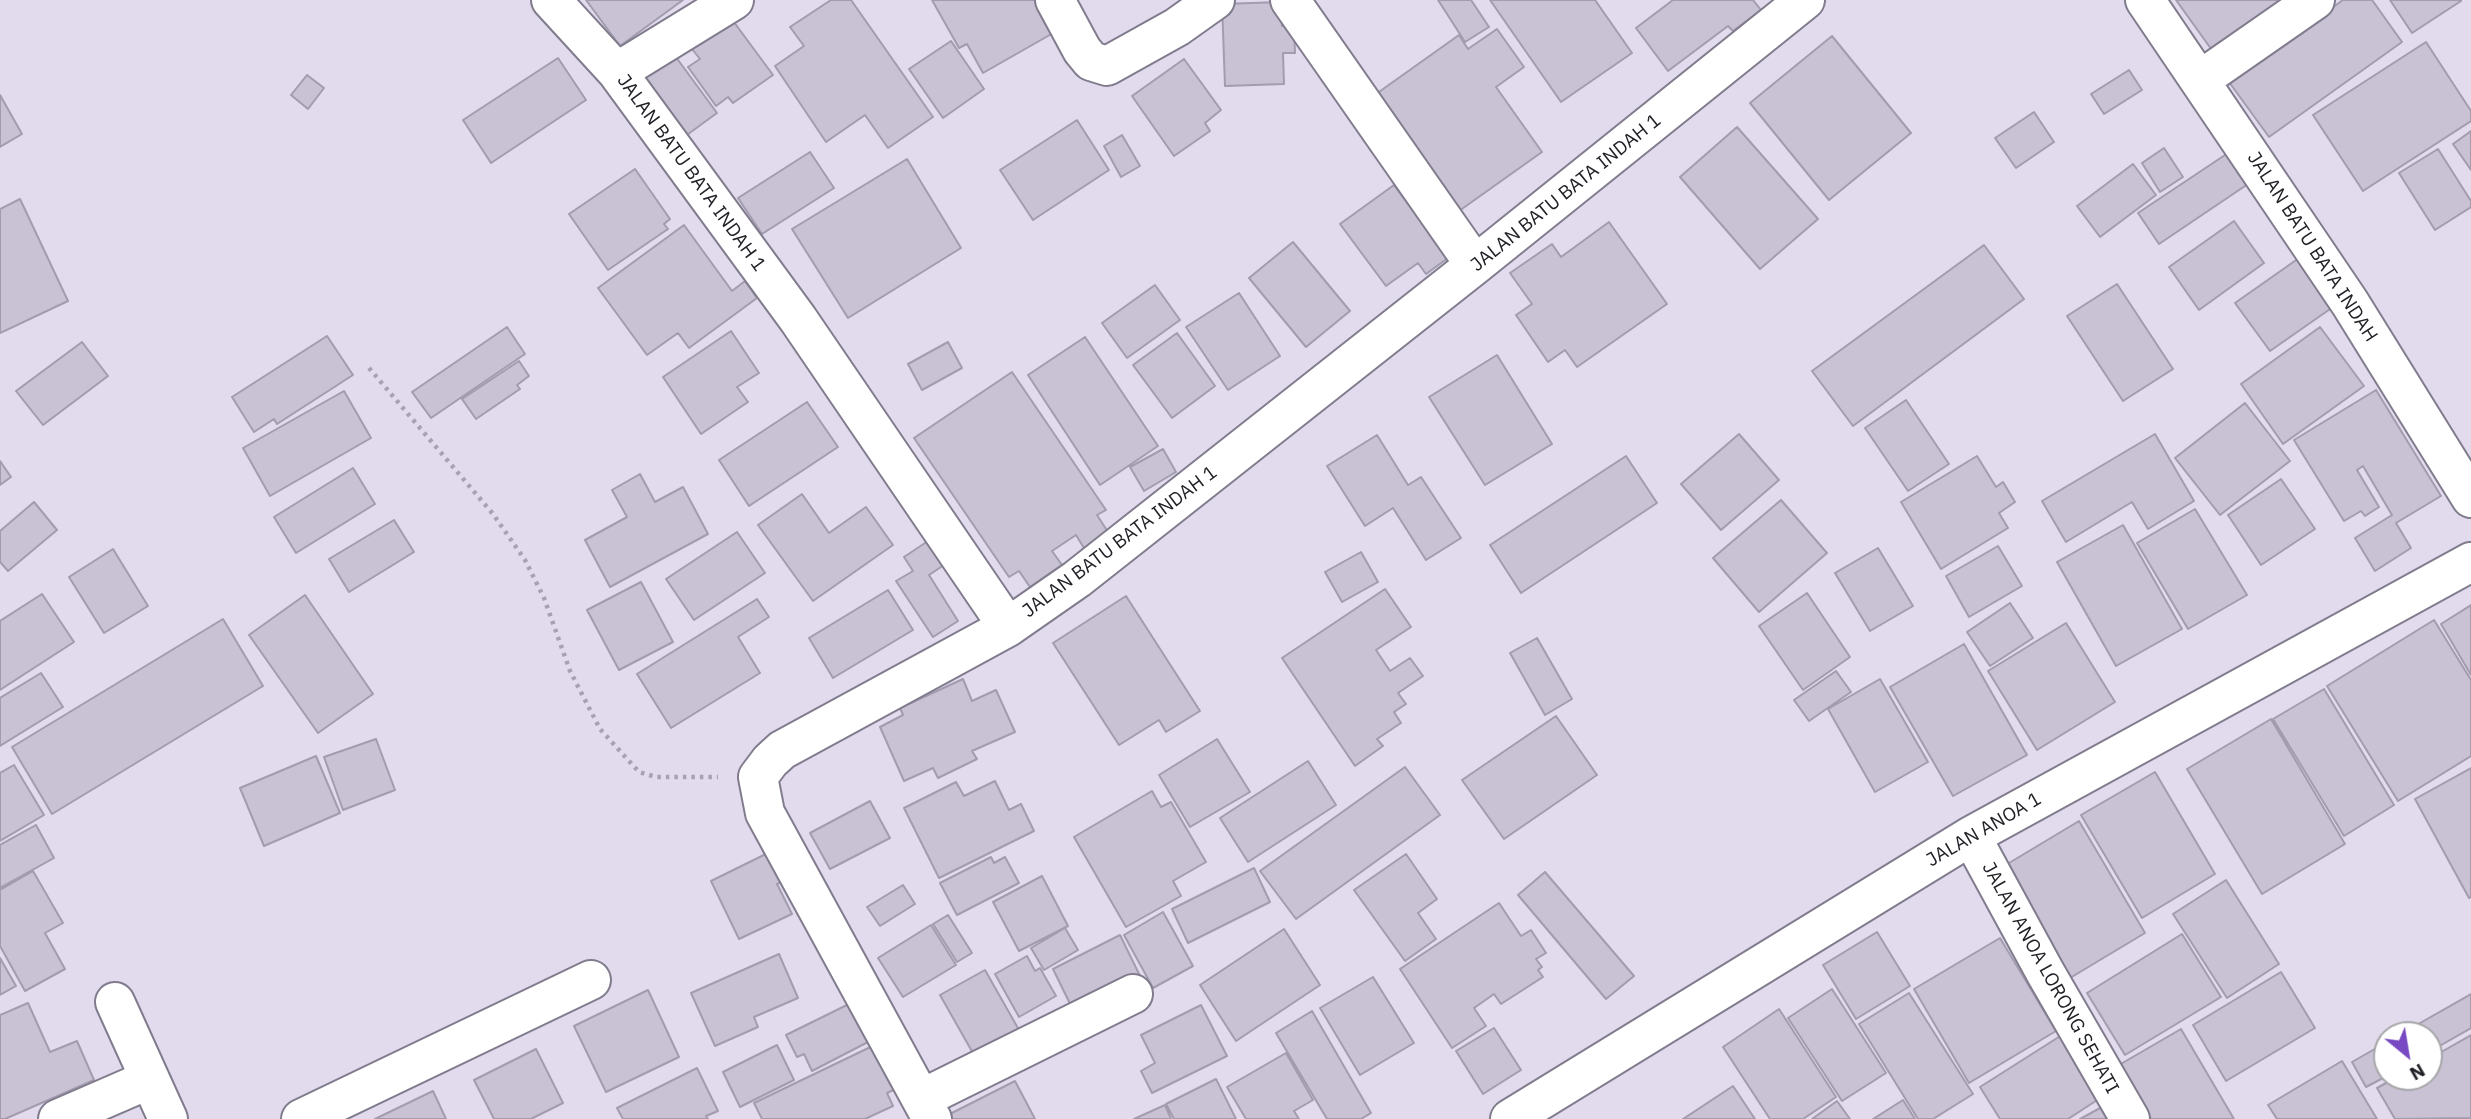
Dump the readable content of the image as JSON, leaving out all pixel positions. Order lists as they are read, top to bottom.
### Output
{
  "streets": {
    "street": [
      "JALAN BATU BATA INDAH 1",
      "JALAN BATU BATA INDAH",
      "JALAN ANOA 1",
      "JALAN ANOA LORONG SEHATI"
    ]
  },
  "crossings": [
    ["JALAN ANOA 1", "JALAN ANOA LORONG SEHATI"]
  ],
  "north": "bottom right"
}
